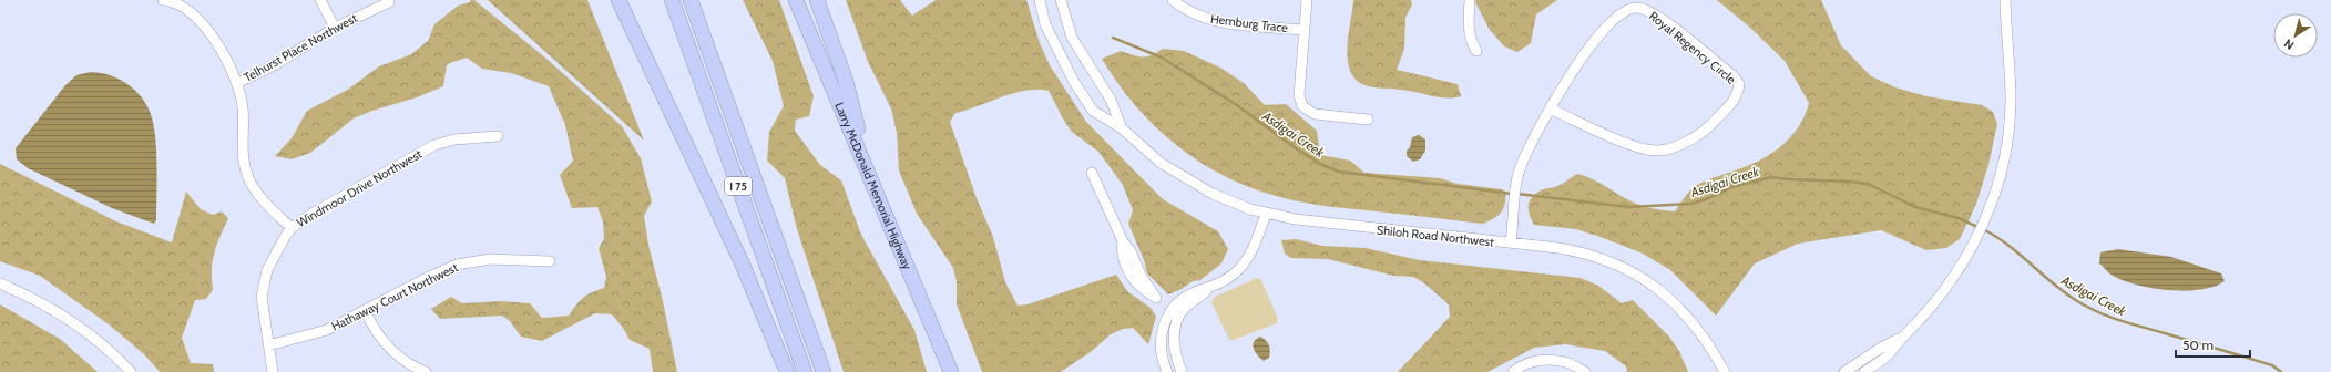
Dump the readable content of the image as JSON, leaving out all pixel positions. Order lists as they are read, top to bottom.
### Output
{
  "streets": {
    "highway": ["I 75", "Larry McDonald Memorial Highway"],
    "street": [
      "Hemburg Trace",
      "Telhurst Place Northwest",
      "Royal Regency Circle",
      "Windmoor Drive Northwest",
      "Shiloh Road Northwest",
      "Hathaway Court Northwest"
    ]
  },
  "crossings": [
    ["Royal Regency Circle", "Shiloh Road Northwest"],
    ["Windmoor Drive Northwest", "Hathaway Court Northwest"]
  ],
  "water": ["Asdigai Creek"],
  "scale_bar": "50 m",
  "north": "bottom left"
}
